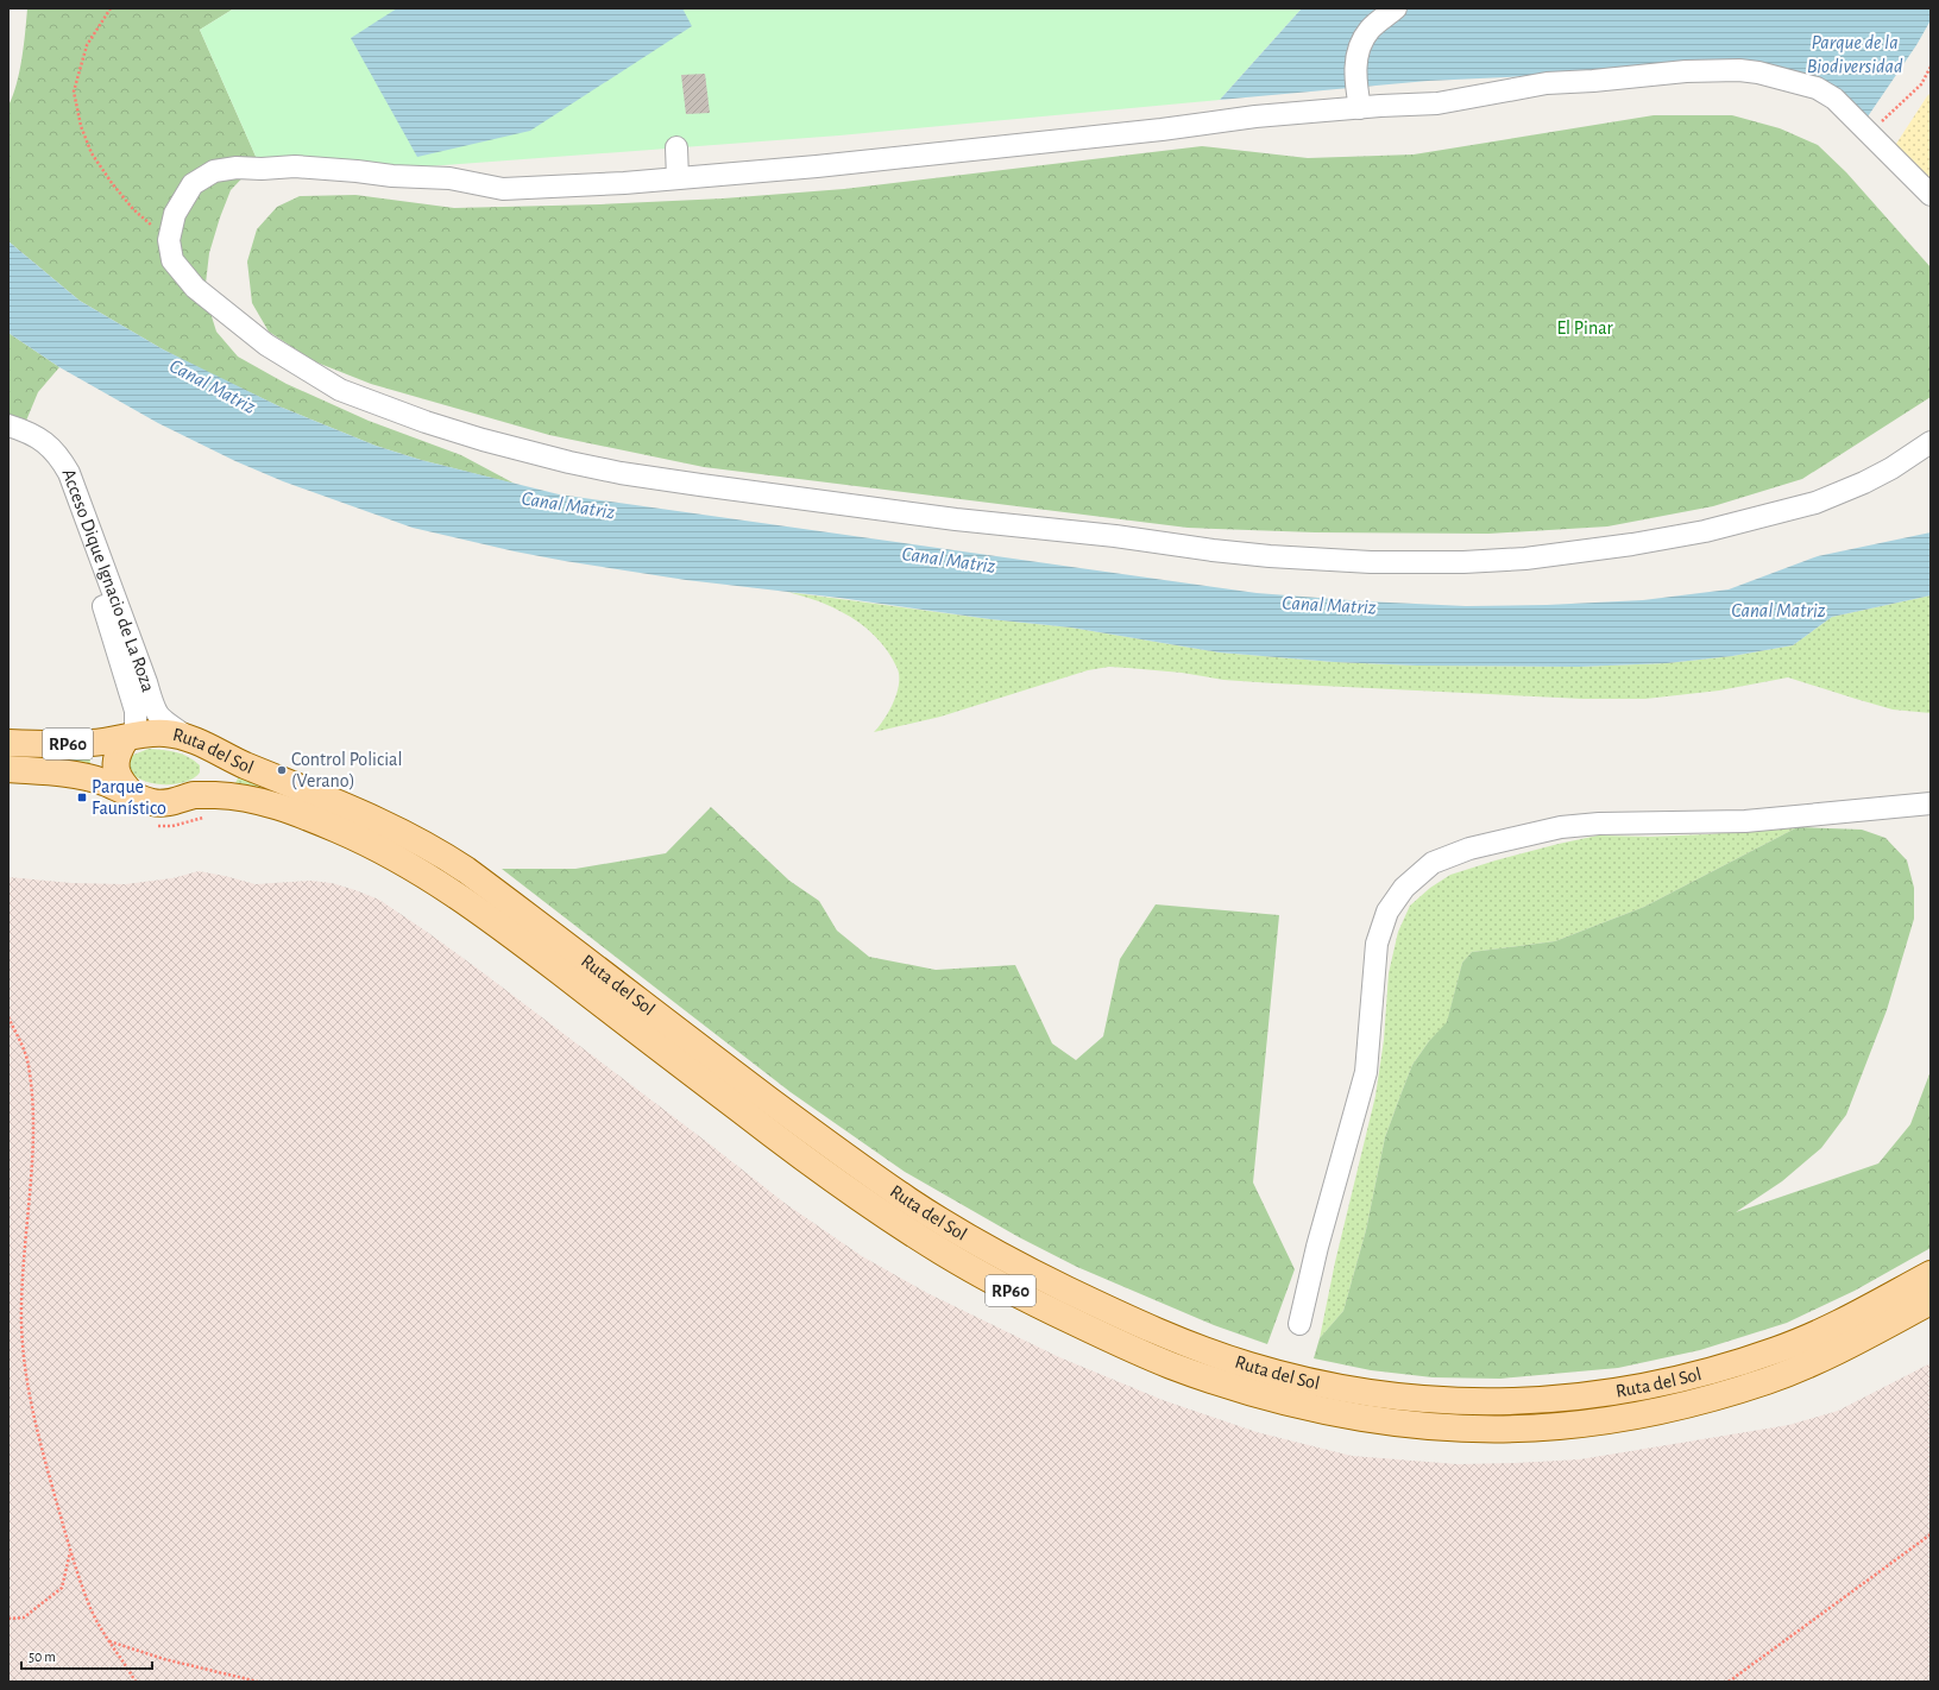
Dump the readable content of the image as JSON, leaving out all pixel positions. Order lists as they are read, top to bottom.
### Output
{
  "streets": {
    "main road": ["RP60", "Ruta del Sol"],
    "street": ["Acceso Dique Ignacio de La Roza"]
  },
  "crossings": [
    ["Acceso Dique Ignacio de La Roza", "Ruta del Sol"]
  ],
  "water": ["Parque de la Biodiversidad", "Canal Matriz"],
  "parks": ["El Pinar"],
  "places": {
    "other": ["Control Policial (Verano)"],
    "transit": ["Parque Faunístico"]
  },
  "scale_bar": "50 m"
}
